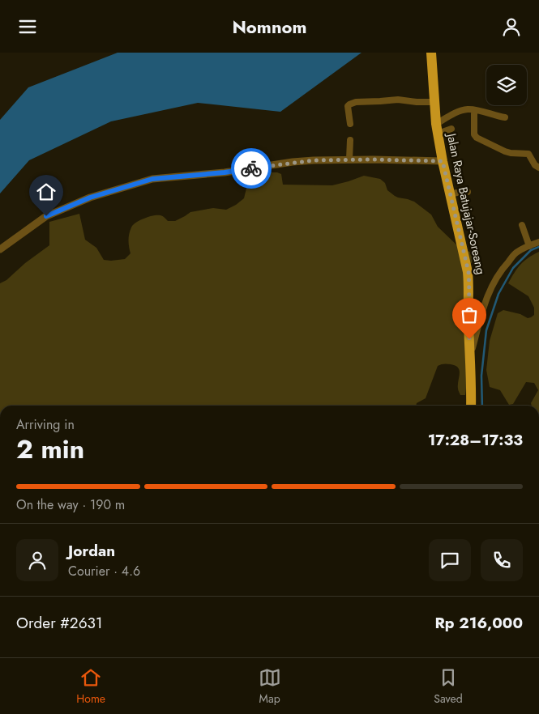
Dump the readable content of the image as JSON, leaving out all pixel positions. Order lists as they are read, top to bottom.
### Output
{
  "streets": {
    "highway": ["Jalan Raya Batujajar-Soreang"]
  },
  "page": {
    "header": "Nomnom",
    "heading": ["2 min", "Arriving in", "17:28–17:33"],
    "panel": [
      "Jordan",
      "Courier · 4.6",
      "Order #2631",
      "Rp 216,000"
    ],
    "bar": "On the way · 190 m",
    "tabs": ["Home", "Map", "Saved"]
  }
}
